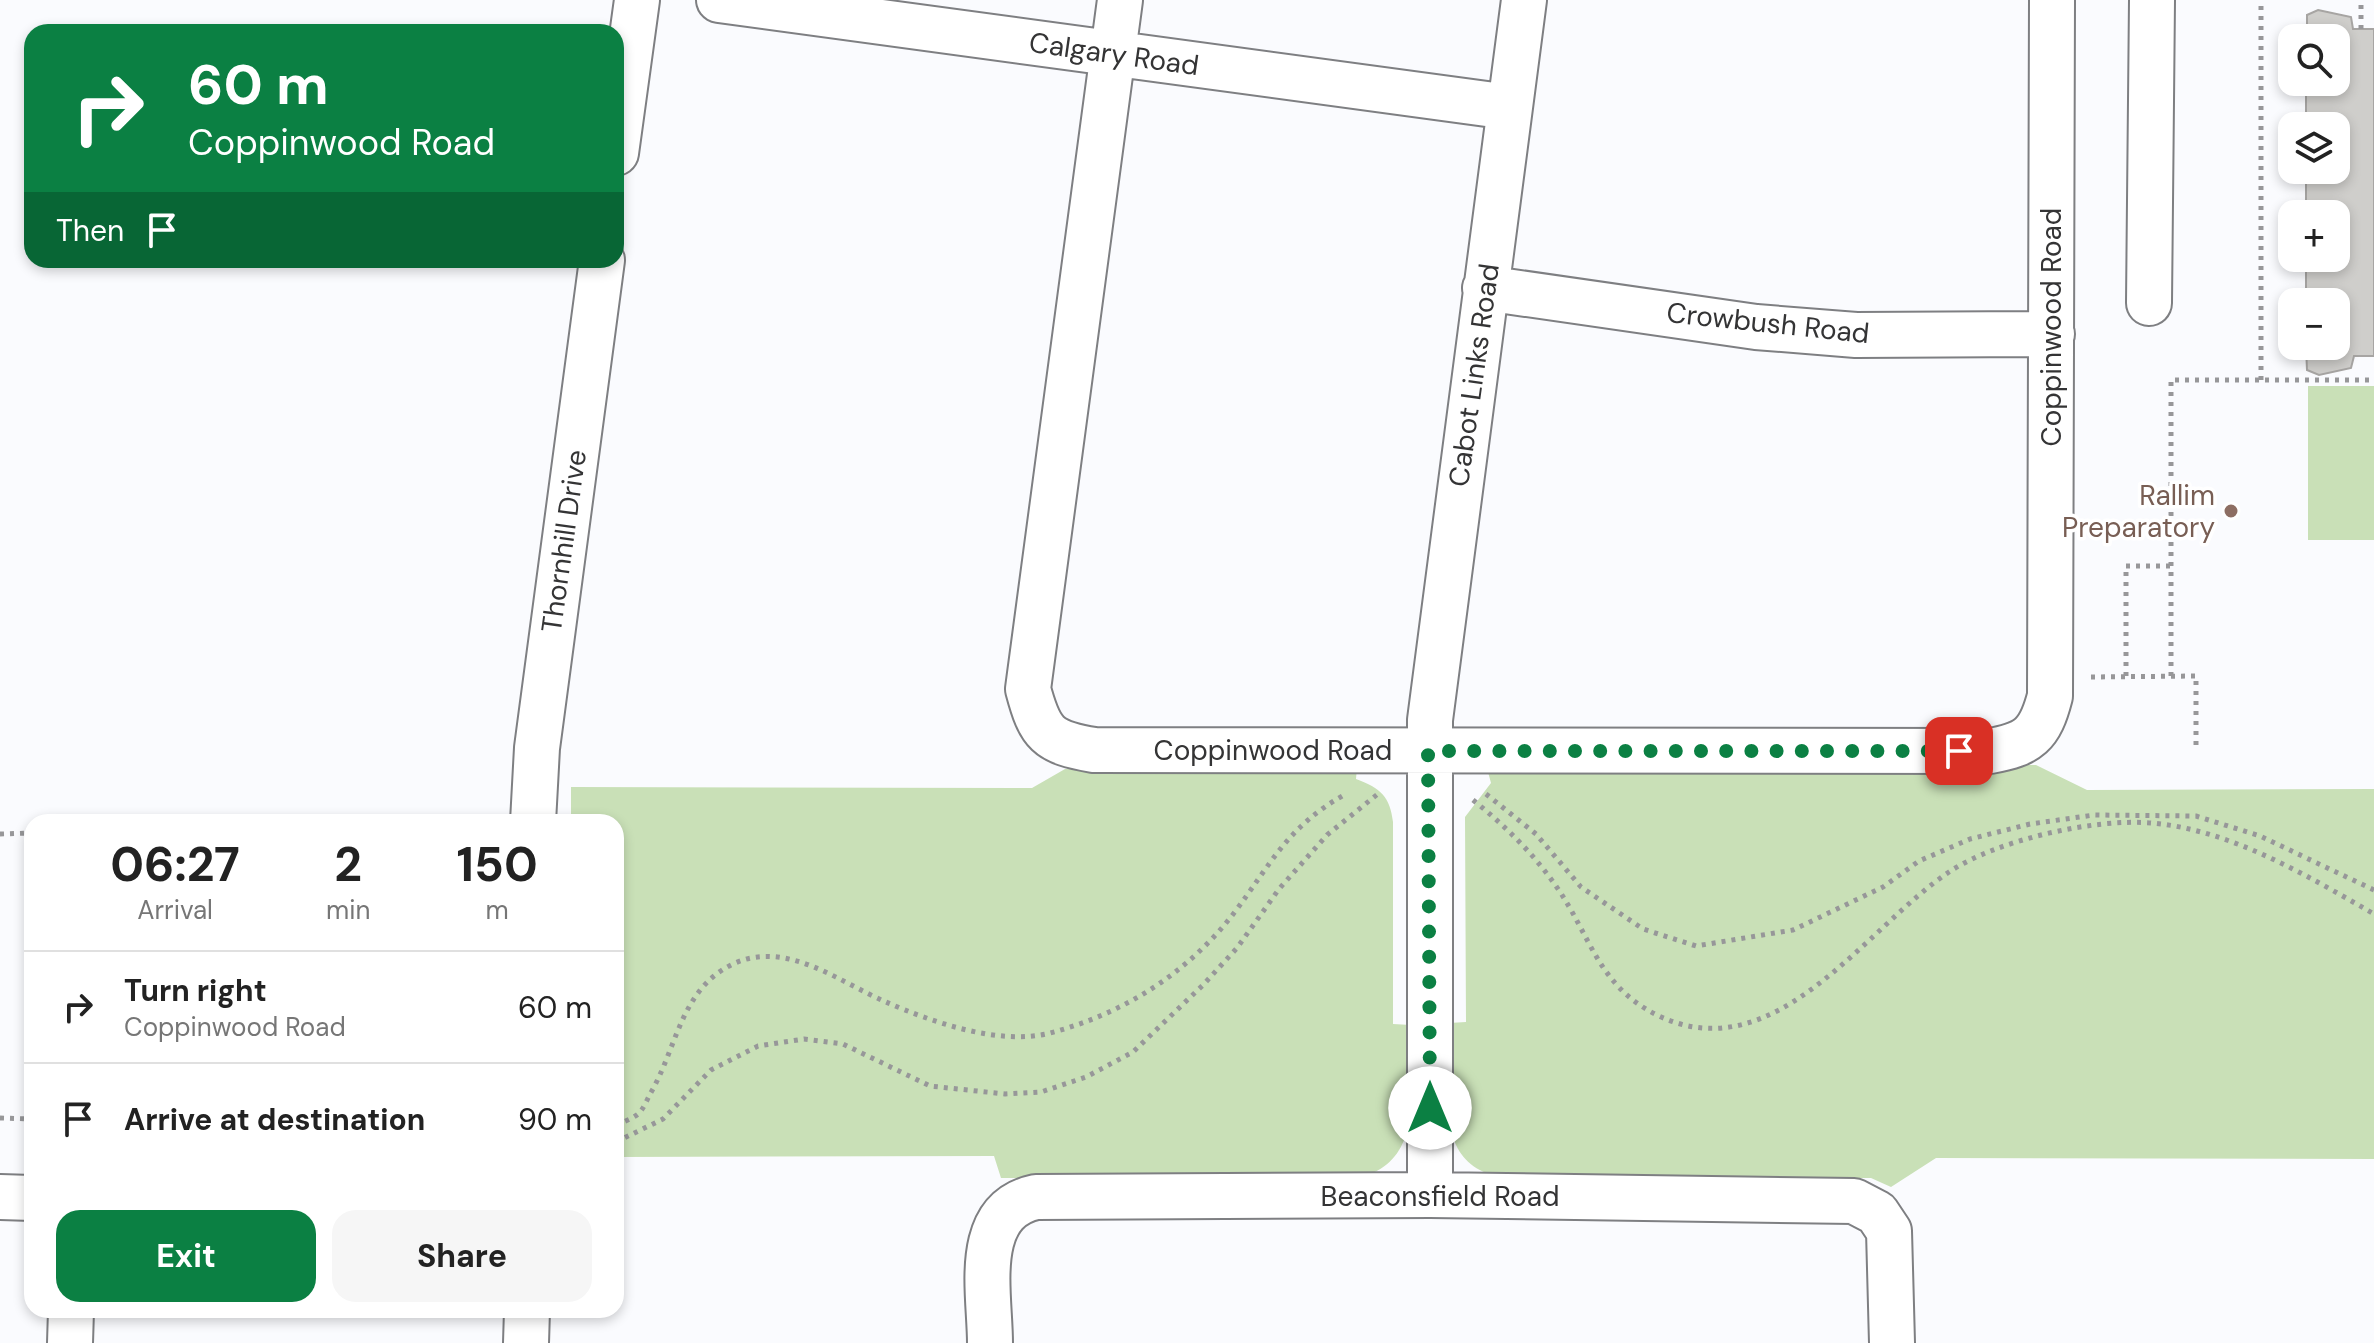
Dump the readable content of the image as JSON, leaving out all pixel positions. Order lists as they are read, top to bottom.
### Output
{
  "streets": {
    "street": [
      "Calgary Road",
      "Crowbush Road",
      "Coppinwood Road",
      "Cabot Links Road",
      "Thornhill Drive",
      "Beaconsfield Road"
    ]
  },
  "crossings": [
    ["Calgary Road", "Coppinwood Road"],
    ["Calgary Road", "Cabot Links Road"],
    ["Crowbush Road", "Coppinwood Road"],
    ["Crowbush Road", "Cabot Links Road"],
    ["Coppinwood Road", "Cabot Links Road"],
    ["Cabot Links Road", "Beaconsfield Road"]
  ],
  "places": ["Rallim Preparatory"],
  "page": {
    "map_buttons": ["+", "−"],
    "turn": ["60 m", "Coppinwood Road"],
    "then": "Then",
    "eta": [
      "06:27",
      "Arrival",
      "2",
      "min",
      "150",
      "m"
    ],
    "list": [
      {
        "name": "Turn right",
        "note": "Coppinwood Road",
        "value": "60 m"
      },
      {
        "name": "Arrive at destination",
        "value": "90 m"
      }
    ],
    "buttons": ["Exit", "Share"]
  }
}
